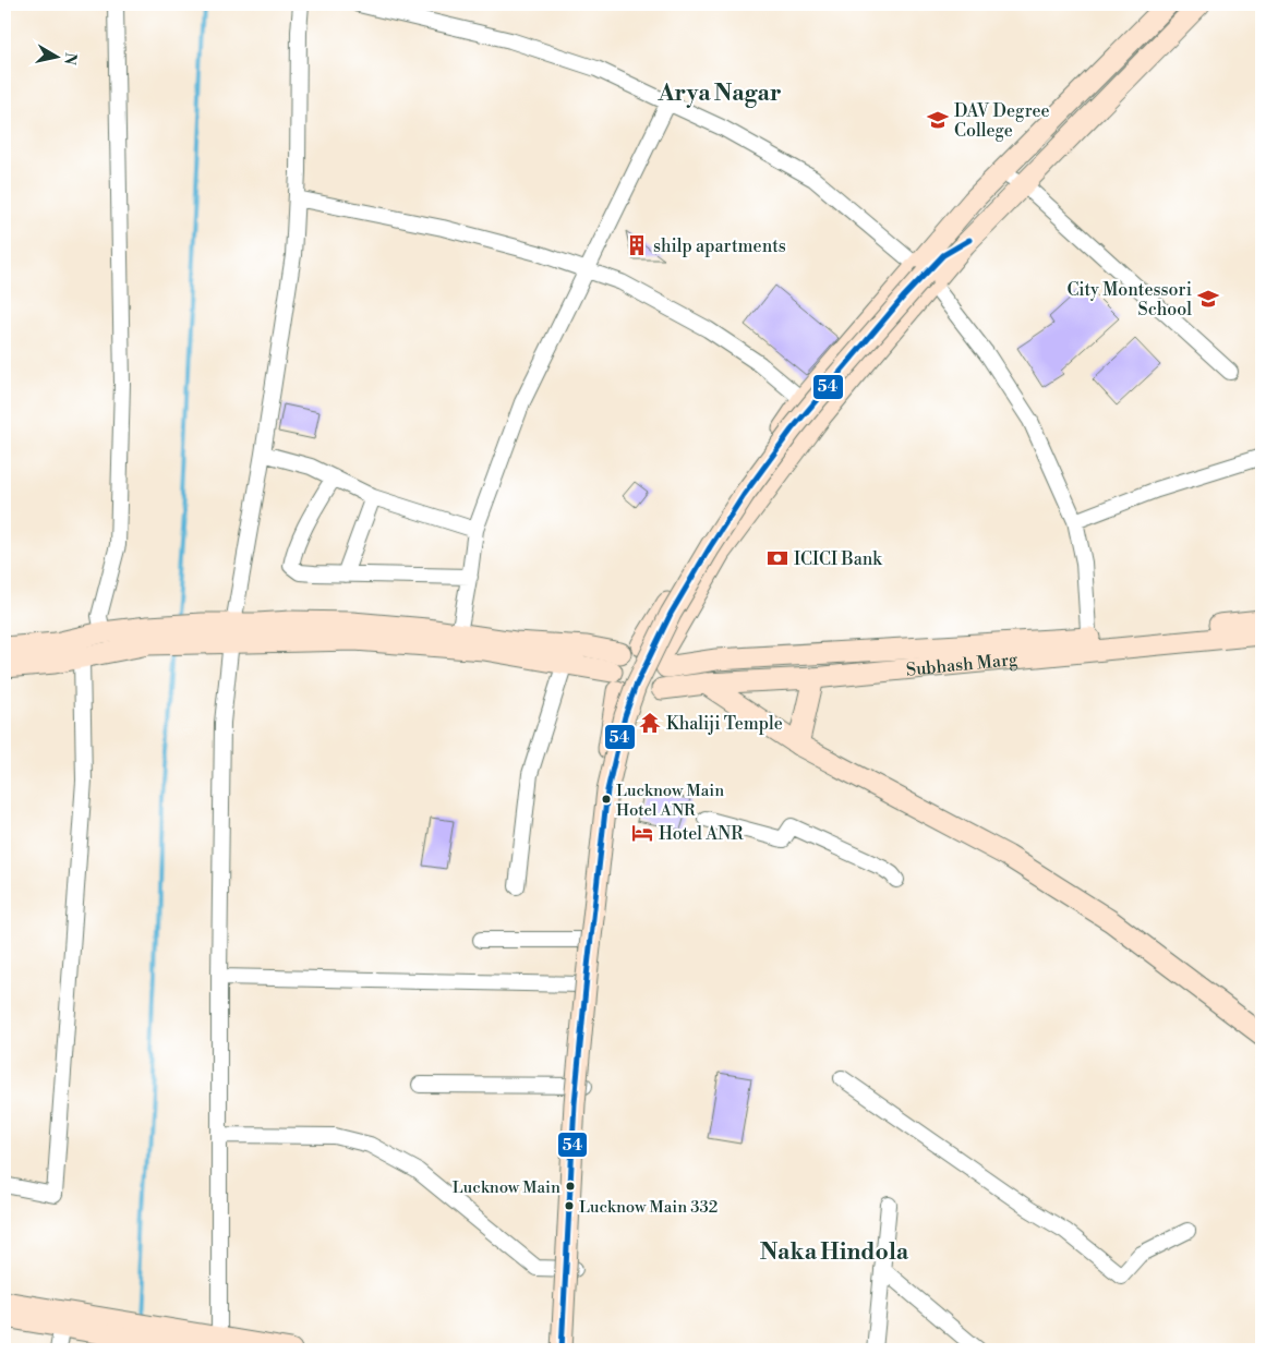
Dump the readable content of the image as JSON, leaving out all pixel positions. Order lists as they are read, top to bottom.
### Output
{
  "streets": {
    "main road": ["Subhash Marg"]
  },
  "districts": ["Arya Nagar", "Naka Hindola"],
  "places": {
    "school or university": ["DAV Degree College", "City Montessori School"],
    "building": ["shilp apartments"],
    "bank": ["ICICI Bank"],
    "temple": ["Khaliji Temple"],
    "other": ["Lucknow Main Hotel ANR", "Lucknow Main", "Lucknow Main 332"],
    "hotel": ["Hotel ANR"]
  },
  "lines": ["transit line 54"],
  "north": "right"
}
